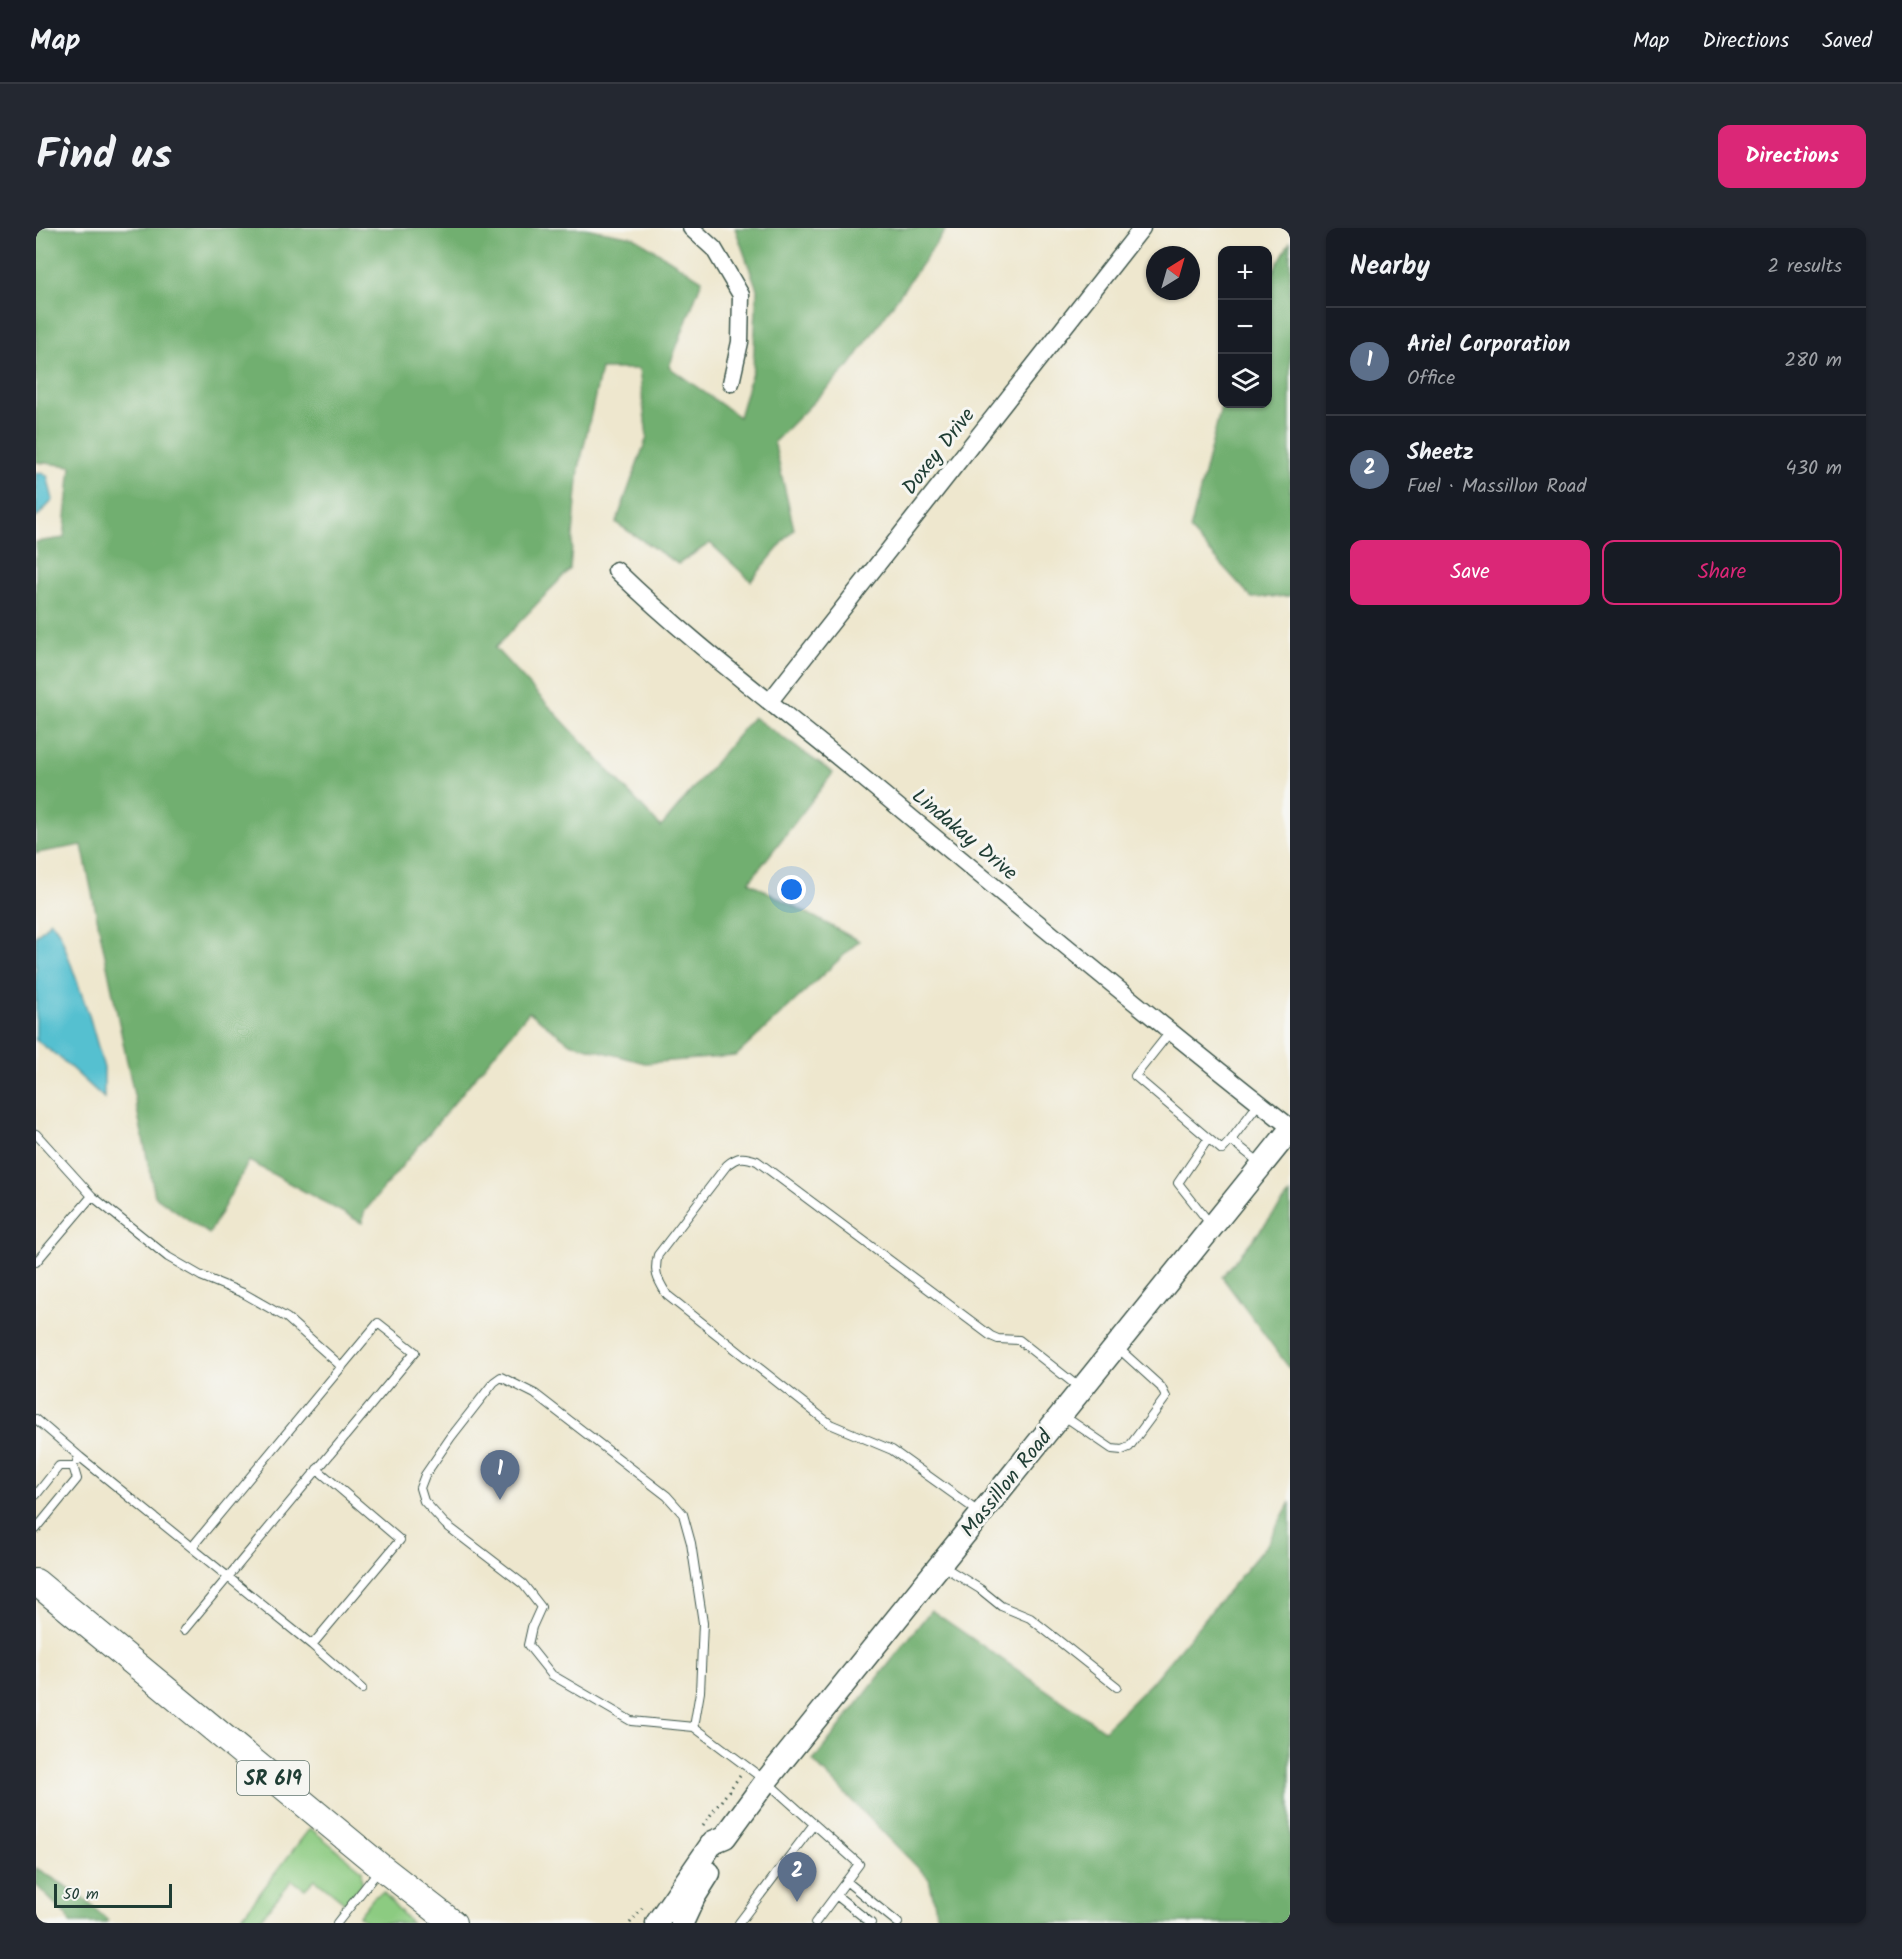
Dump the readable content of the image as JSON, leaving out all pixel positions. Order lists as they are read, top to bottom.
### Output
{
  "streets": {
    "main road": ["Massillon Road", "SR 619"],
    "street": ["Doxey Drive", "Lindakay Drive"]
  },
  "crossings": [
    ["Doxey Drive", "Lindakay Drive"],
    ["Lindakay Drive", "Massillon Road"]
  ],
  "scale_bar": "50 m",
  "north": "top right",
  "page": {
    "header": "Map",
    "nav": ["Map", "Directions", "Saved"],
    "title": "Find us",
    "buttons": [
      "Directions",
      ["Save", "Share"]
    ],
    "heading": ["Nearby", "2 results"],
    "map_buttons": ["+", "−"],
    "list": [
      {
        "mark": "1",
        "name": "Ariel Corporation",
        "note": "Office",
        "value": "280 m"
      },
      {
        "mark": "2",
        "name": "Sheetz",
        "note": "Fuel · Massillon Road",
        "value": "430 m"
      }
    ],
    "pins": ["1", "2"],
    "scale": "50 m"
  }
}
